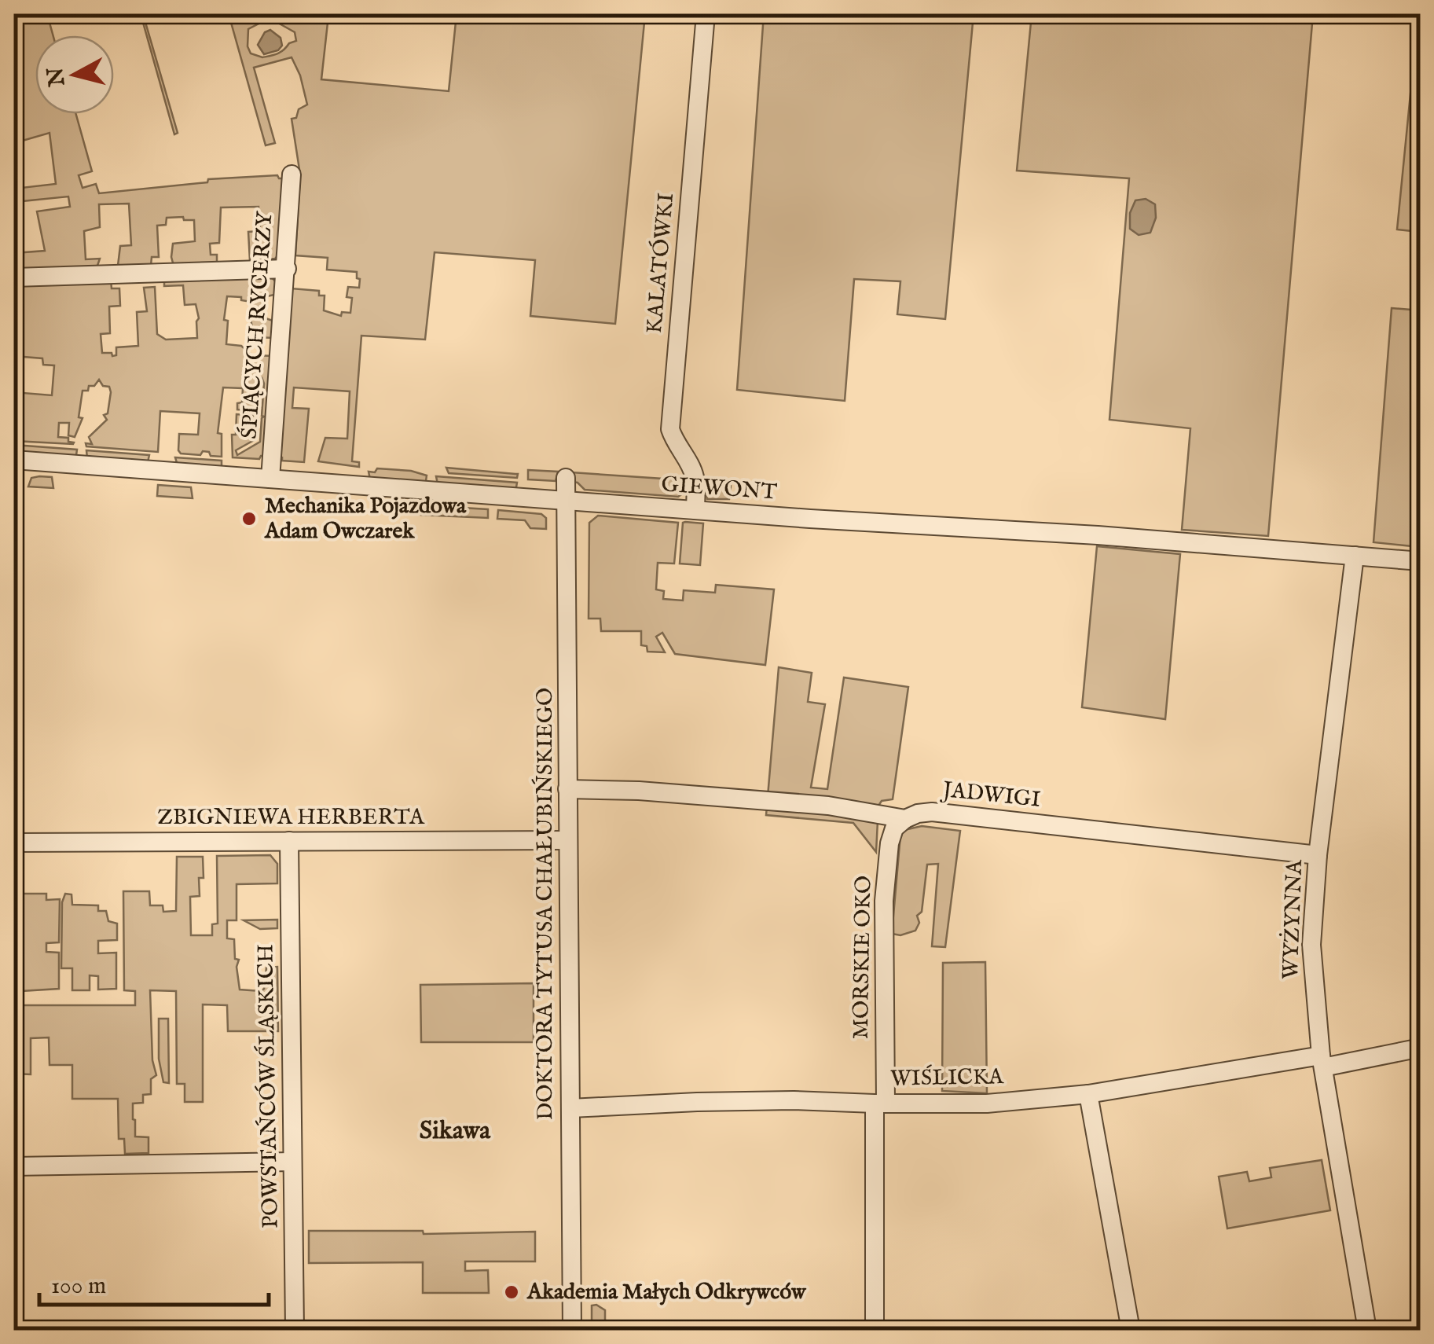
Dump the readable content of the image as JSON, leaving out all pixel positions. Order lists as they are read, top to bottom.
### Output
{
  "streets": {
    "street": [
      "KALATÓWKI",
      "ŚPIĄCYCH RYCERZY",
      "GIEWONT",
      "JADWIGI",
      "ZBIGNIEWA HERBERTA",
      "DOKTORA TYTUSA CHAŁUBIŃSKIEGO",
      "WYŻYNNA",
      "MORSKIE OKO",
      "WIŚLICKA",
      "POWSTAŃCÓW ŚLĄSKICH"
    ]
  },
  "crossings": [
    ["KALATÓWKI", "GIEWONT"],
    ["ŚPIĄCYCH RYCERZY", "GIEWONT"],
    ["GIEWONT", "DOKTORA TYTUSA CHAŁUBIŃSKIEGO"],
    ["GIEWONT", "WYŻYNNA"],
    ["JADWIGI", "DOKTORA TYTUSA CHAŁUBIŃSKIEGO"],
    ["JADWIGI", "WYŻYNNA"],
    ["JADWIGI", "MORSKIE OKO"],
    ["ZBIGNIEWA HERBERTA", "DOKTORA TYTUSA CHAŁUBIŃSKIEGO"],
    ["ZBIGNIEWA HERBERTA", "POWSTAŃCÓW ŚLĄSKICH"],
    ["DOKTORA TYTUSA CHAŁUBIŃSKIEGO", "WIŚLICKA"],
    ["WYŻYNNA", "WIŚLICKA"],
    ["MORSKIE OKO", "WIŚLICKA"]
  ],
  "districts": ["Sikawa"],
  "places": ["Mechanika Pojazdowa Adam Owczarek", "Akademia Małych Odkrywców"],
  "scale_bar": "100 m",
  "north": "left"
}
